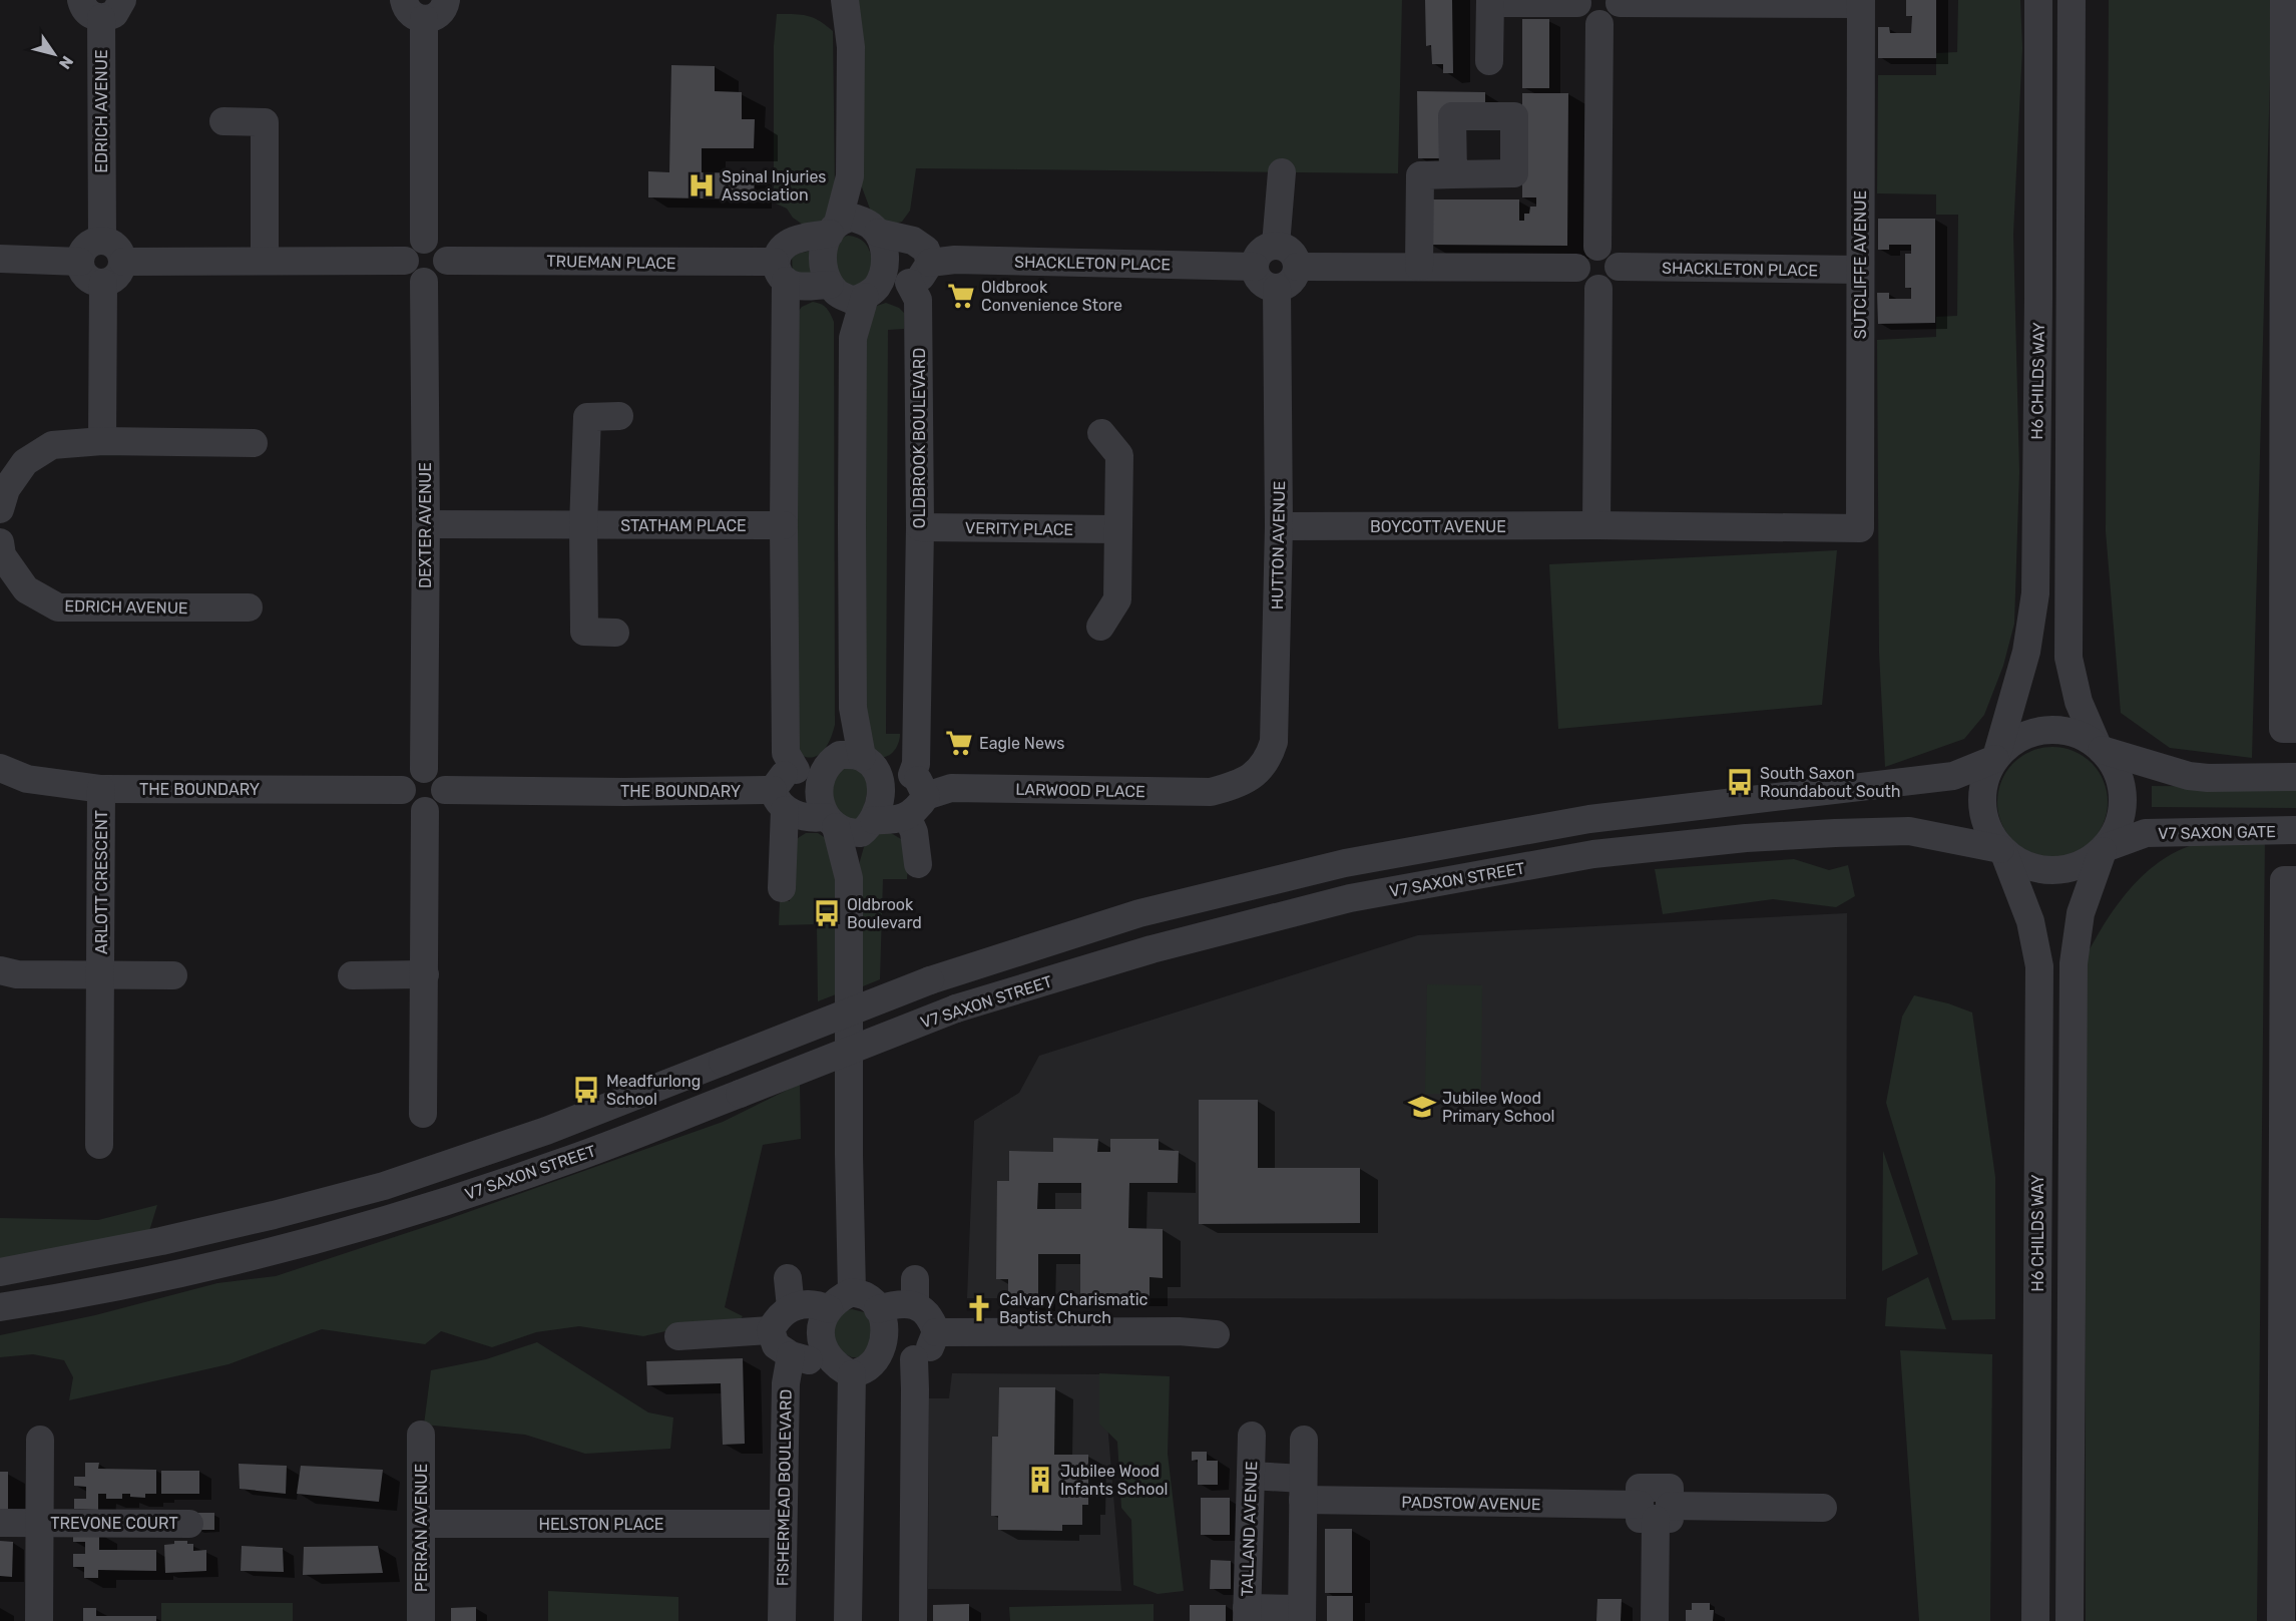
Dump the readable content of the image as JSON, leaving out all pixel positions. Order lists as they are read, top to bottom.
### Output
{
  "streets": {
    "street": [
      "EDRICH AVENUE",
      "TRUEMAN PLACE",
      "SHACKLETON PLACE",
      "SUTCLIFFE AVENUE",
      "H6 CHILDS WAY",
      "OLDBROOK BOULEVARD",
      "DEXTER AVENUE",
      "STATHAM PLACE",
      "BOYCOTT AVENUE",
      "VERITY PLACE",
      "HUTTON AVENUE",
      "THE BOUNDARY",
      "LARWOOD PLACE",
      "V7 SAXON GATE",
      "V7 SAXON STREET",
      "ARLOTT CRESCENT",
      "FISHERMEAD BOULEVARD",
      "PADSTOW AVENUE",
      "TREVONE COURT",
      "HELSTON PLACE",
      "PERRAN AVENUE",
      "TALLAND AVENUE"
    ]
  },
  "crossings": [
    ["TRUEMAN PLACE", "OLDBROOK BOULEVARD"],
    ["TRUEMAN PLACE", "DEXTER AVENUE"],
    ["SHACKLETON PLACE", "SUTCLIFFE AVENUE"],
    ["SHACKLETON PLACE", "HUTTON AVENUE"],
    ["SUTCLIFFE AVENUE", "BOYCOTT AVENUE"],
    ["H6 CHILDS WAY", "V7 SAXON GATE"],
    ["H6 CHILDS WAY", "V7 SAXON STREET"],
    ["OLDBROOK BOULEVARD", "VERITY PLACE"],
    ["OLDBROOK BOULEVARD", "LARWOOD PLACE"],
    ["DEXTER AVENUE", "STATHAM PLACE"],
    ["DEXTER AVENUE", "THE BOUNDARY"],
    ["BOYCOTT AVENUE", "HUTTON AVENUE"],
    ["HUTTON AVENUE", "LARWOOD PLACE"],
    ["THE BOUNDARY", "LARWOOD PLACE"],
    ["THE BOUNDARY", "ARLOTT CRESCENT"],
    ["V7 SAXON GATE", "V7 SAXON STREET"],
    ["FISHERMEAD BOULEVARD", "HELSTON PLACE"],
    ["PADSTOW AVENUE", "TALLAND AVENUE"],
    ["HELSTON PLACE", "PERRAN AVENUE"]
  ],
  "places": {
    "hospital": ["Spinal Injuries Association"],
    "supermarket": ["Oldbrook Convenience Store", "Eagle News"],
    "bus stop": ["South Saxon Roundabout South", "Oldbrook Boulevard", "Meadfurlong School"],
    "school or university": ["Jubilee Wood Primary School"],
    "church": ["Calvary Charismatic Baptist Church"],
    "building": ["Jubilee Wood Infants School"]
  },
  "north": "bottom right"
}
